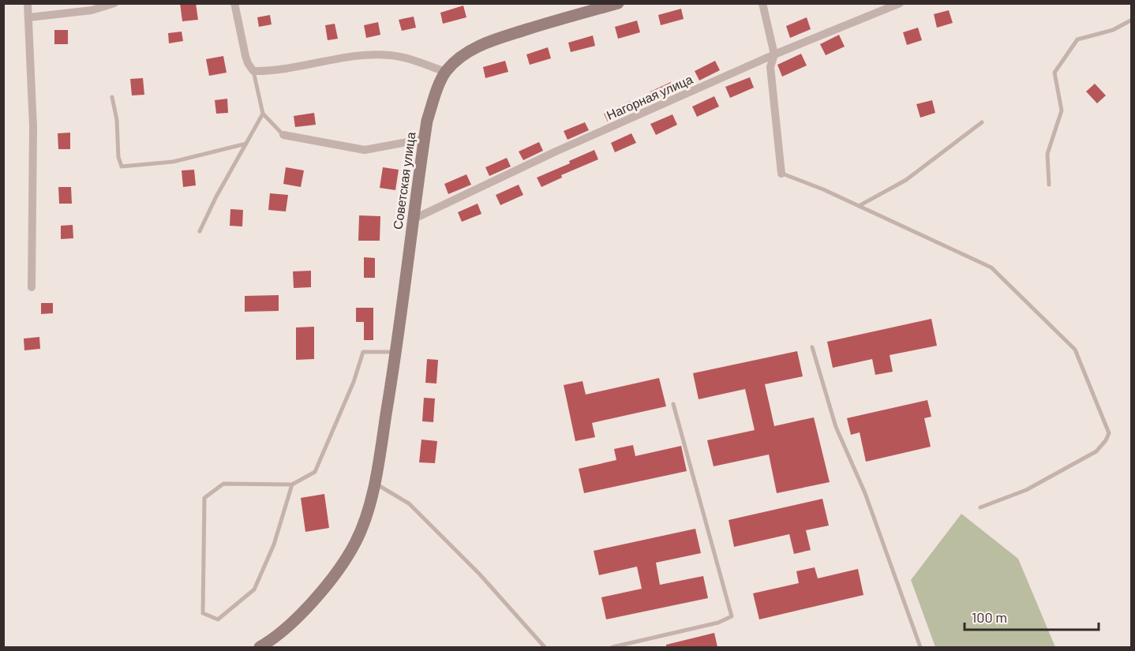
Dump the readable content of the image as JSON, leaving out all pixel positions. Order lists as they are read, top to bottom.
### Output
{
  "streets": {
    "street": ["Нагорная улица", "Советская улица"]
  },
  "crossings": [
    ["Нагорная улица", "Советская улица"]
  ],
  "scale_bar": "100 m"
}
